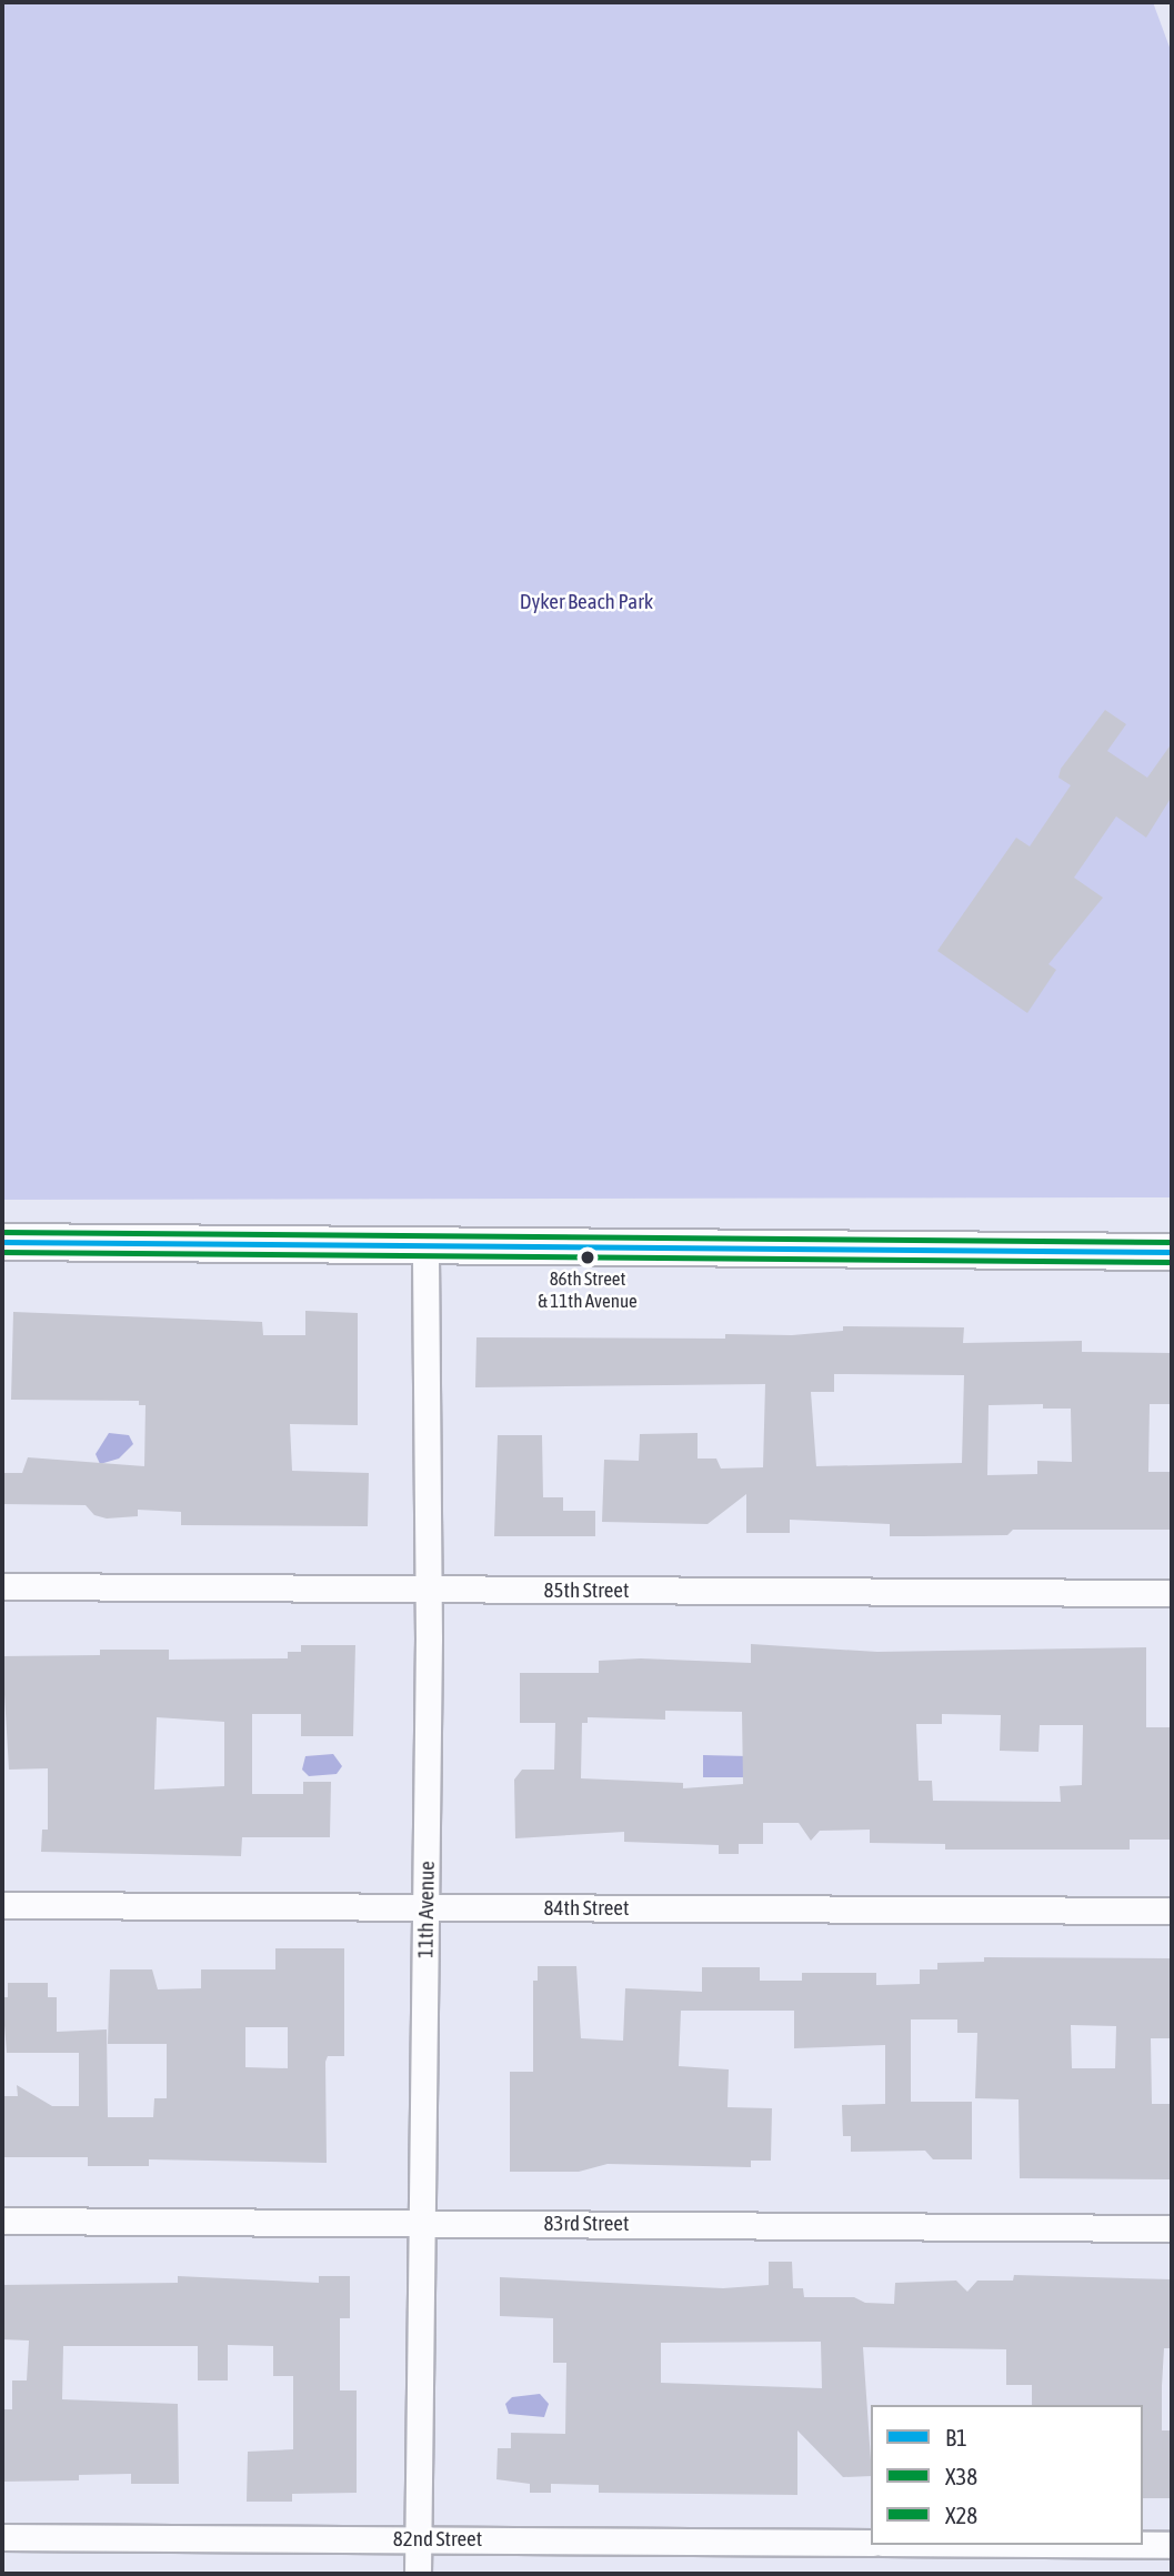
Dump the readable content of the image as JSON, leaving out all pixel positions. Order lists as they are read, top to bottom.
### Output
{
  "streets": {
    "street": [
      "85th Street",
      "84th Street",
      "11th Avenue",
      "83rd Street",
      "82nd Street"
    ]
  },
  "crossings": [
    ["85th Street", "11th Avenue"],
    ["84th Street", "11th Avenue"],
    ["11th Avenue", "83rd Street"],
    ["11th Avenue", "82nd Street"]
  ],
  "parks": ["Dyker Beach Park"],
  "places": ["86th Street & 11th Avenue"],
  "lines": ["transit line X28", "transit line B1", "transit line X38"],
  "legend": ["B1", "X38", "X28"]
}
